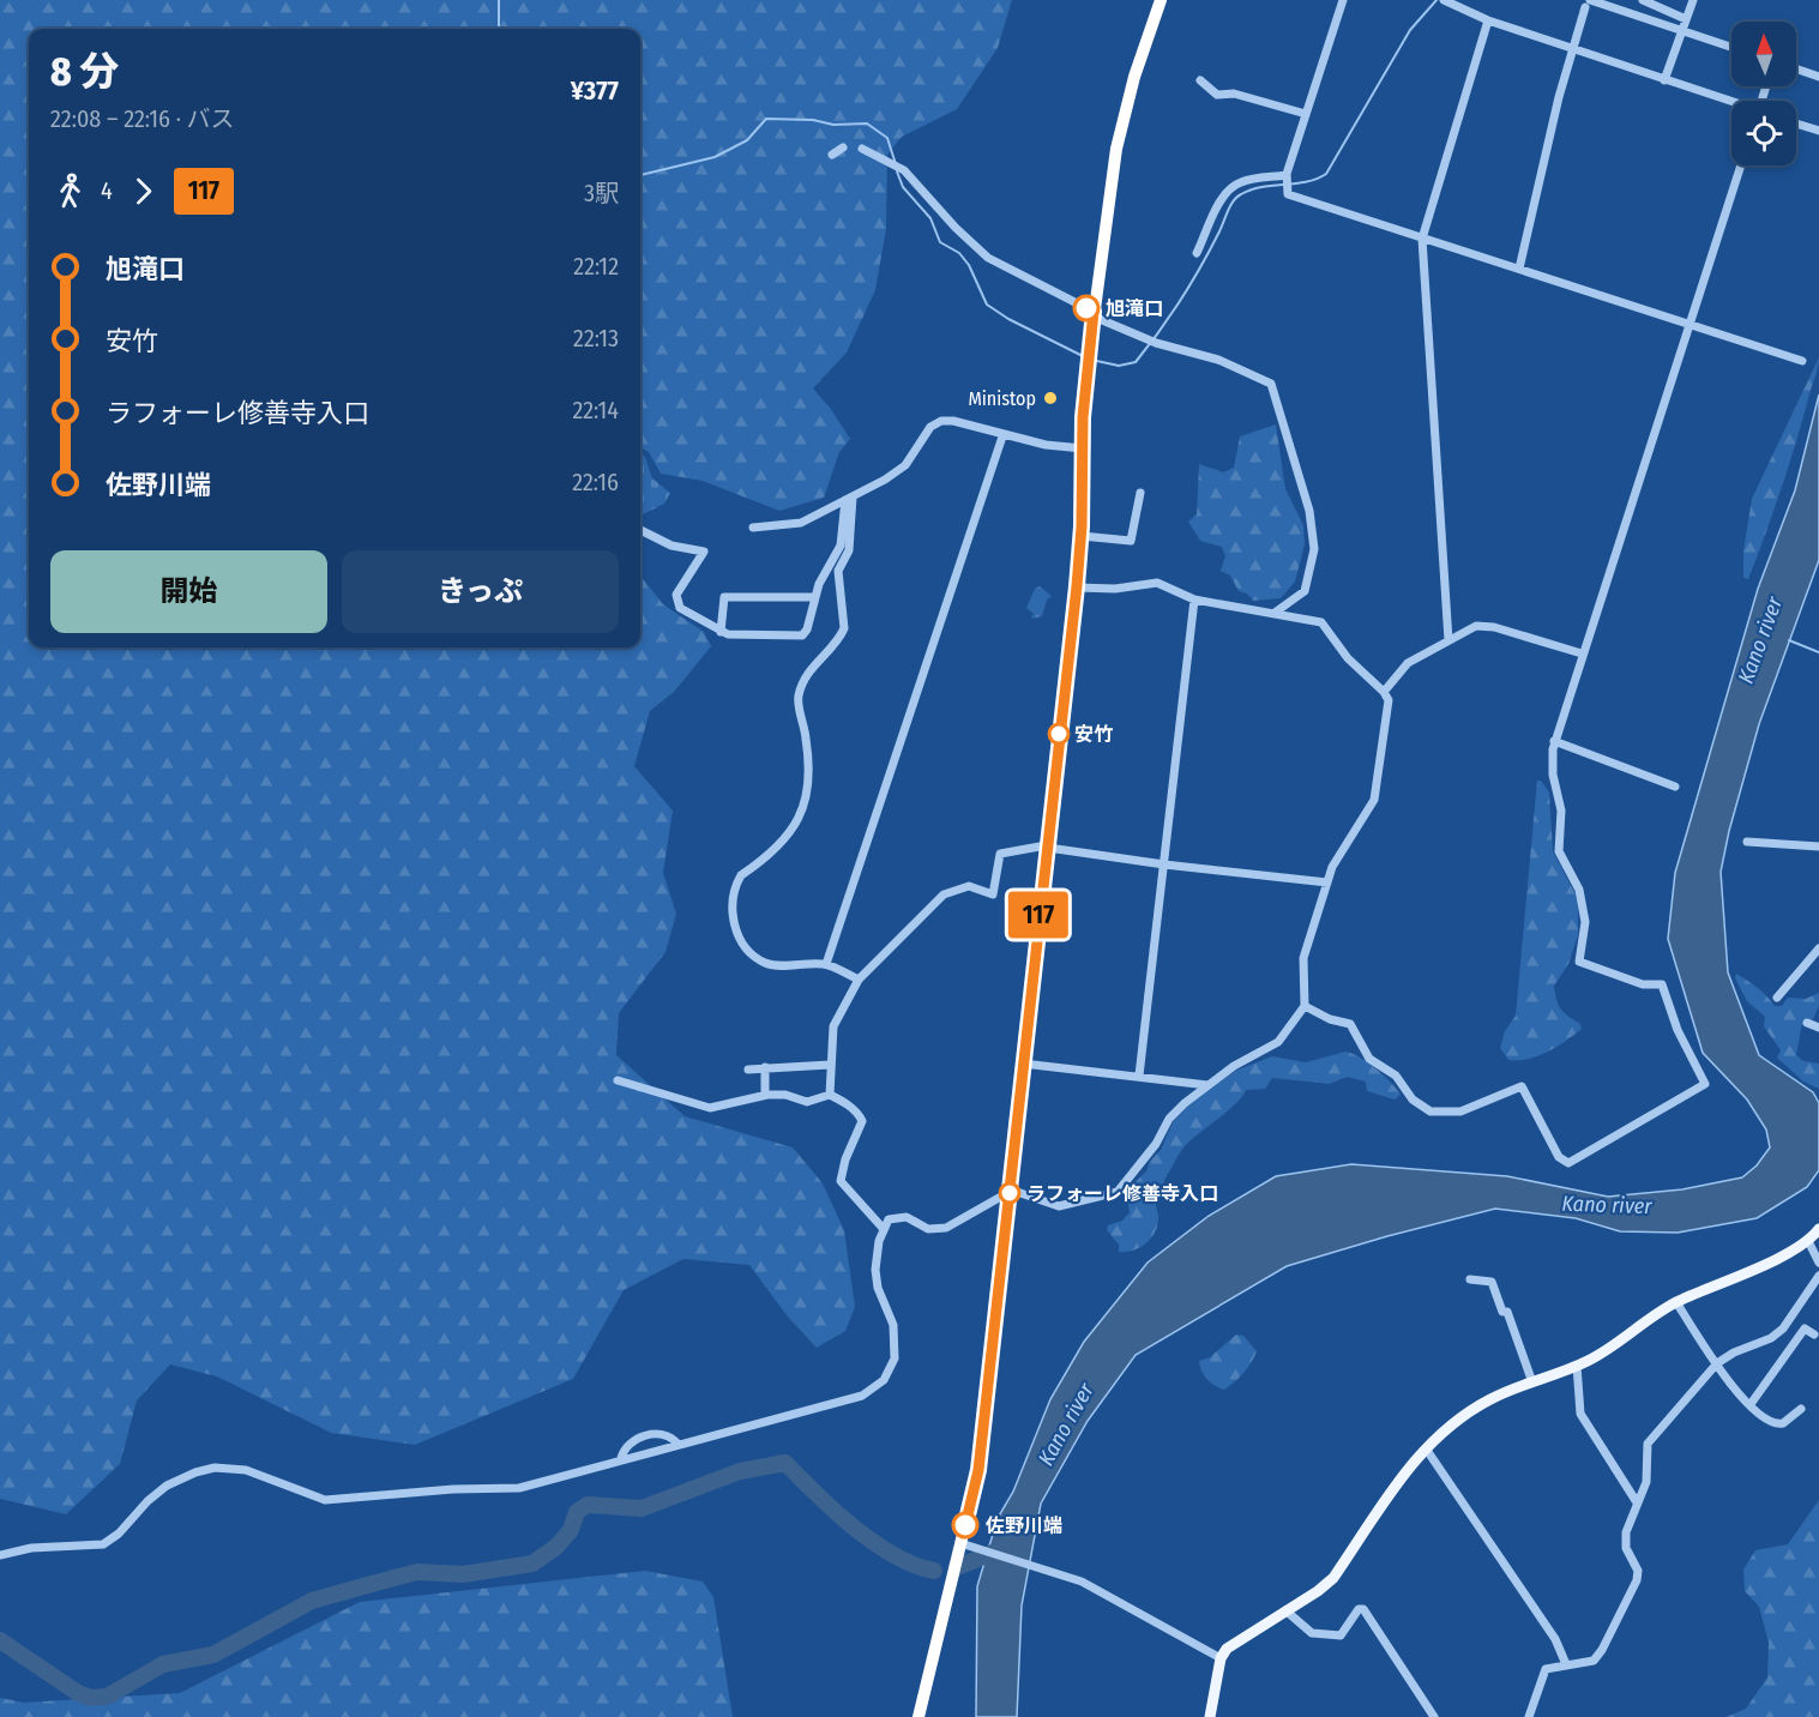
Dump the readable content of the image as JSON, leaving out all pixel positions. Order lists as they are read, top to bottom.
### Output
{
  "water": ["Kano river"],
  "places": [
    "旭滝口",
    "Ministop",
    "安竹",
    "ラフォーレ修善寺入口",
    "佐野川端"
  ],
  "lines": ["bus line 117"],
  "north": "top",
  "page": {
    "on_map": "117",
    "heading": ["8 分", "22:08 – 22:16 · バス", "¥377"],
    "legs": ["4", "117", "3駅"],
    "list": [
      {
        "name": "旭滝口",
        "value": "22:12"
      },
      {
        "name": "安竹",
        "value": "22:13"
      },
      {
        "name": "ラフォーレ修善寺入口",
        "value": "22:14"
      },
      {
        "name": "佐野川端",
        "value": "22:16"
      }
    ],
    "buttons": ["開始", "きっぷ"]
  }
}
